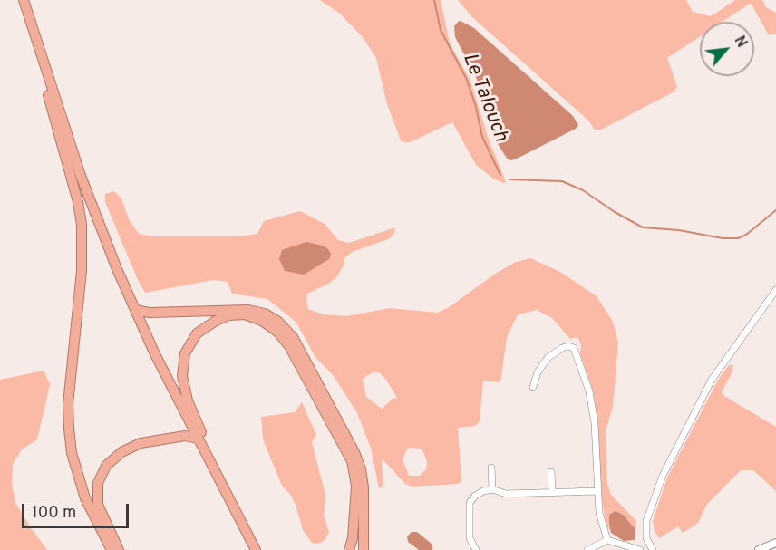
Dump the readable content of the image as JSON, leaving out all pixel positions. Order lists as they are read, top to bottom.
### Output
{
  "water": ["Le Talouch"],
  "scale_bar": "100 m",
  "north": "top right"
}
